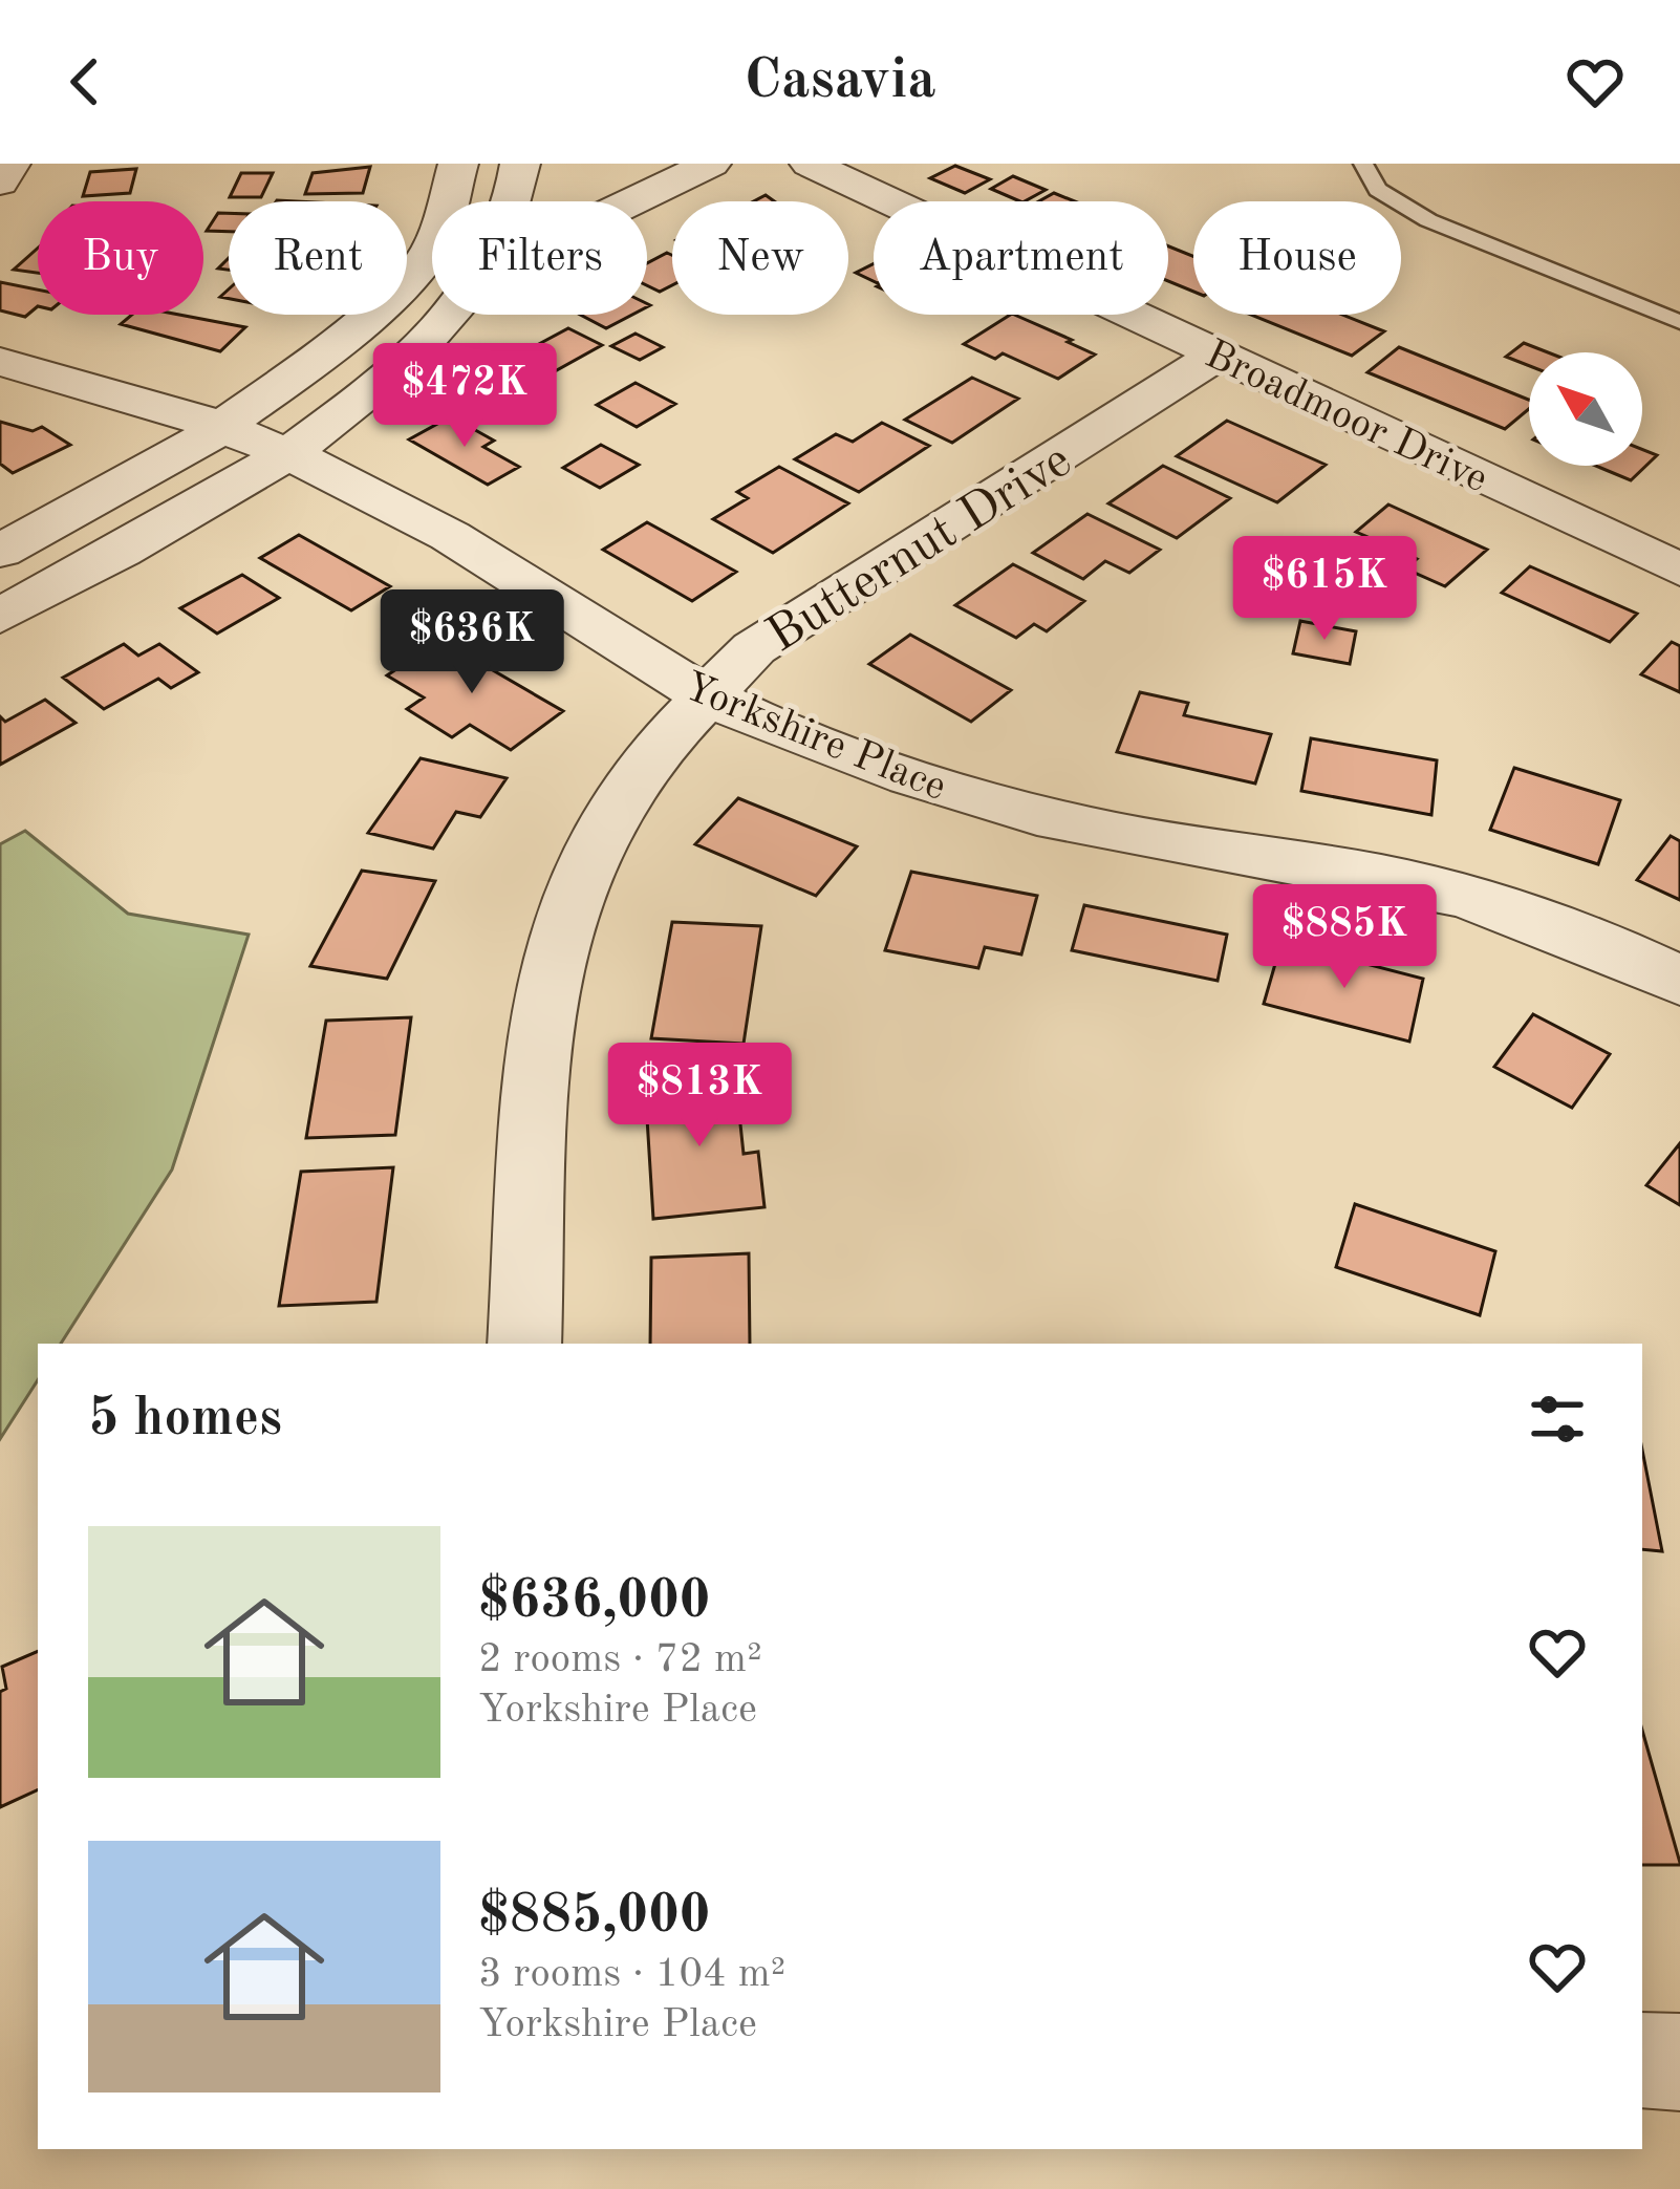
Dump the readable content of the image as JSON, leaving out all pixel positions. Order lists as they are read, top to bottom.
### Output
{
  "streets": {
    "street": ["Broadmoor Drive", "Butternut Drive", "Yorkshire Place"]
  },
  "crossings": [
    ["Broadmoor Drive", "Butternut Drive"],
    ["Butternut Drive", "Yorkshire Place"]
  ],
  "north": "top left",
  "page": {
    "header": "Casavia",
    "chip": [
      "Buy",
      "Rent",
      "Filters",
      "New",
      "Apartment",
      "House"
    ],
    "price": [
      "$472K",
      "$615K",
      "$636K",
      "$885K",
      "$813K"
    ],
    "heading": "5 homes",
    "list": [
      {
        "name": "$636,000",
        "note": "2 rooms · 72 m² · Yorkshire Place"
      },
      {
        "name": "$885,000",
        "note": "3 rooms · 104 m² · Yorkshire Place"
      }
    ]
  }
}
